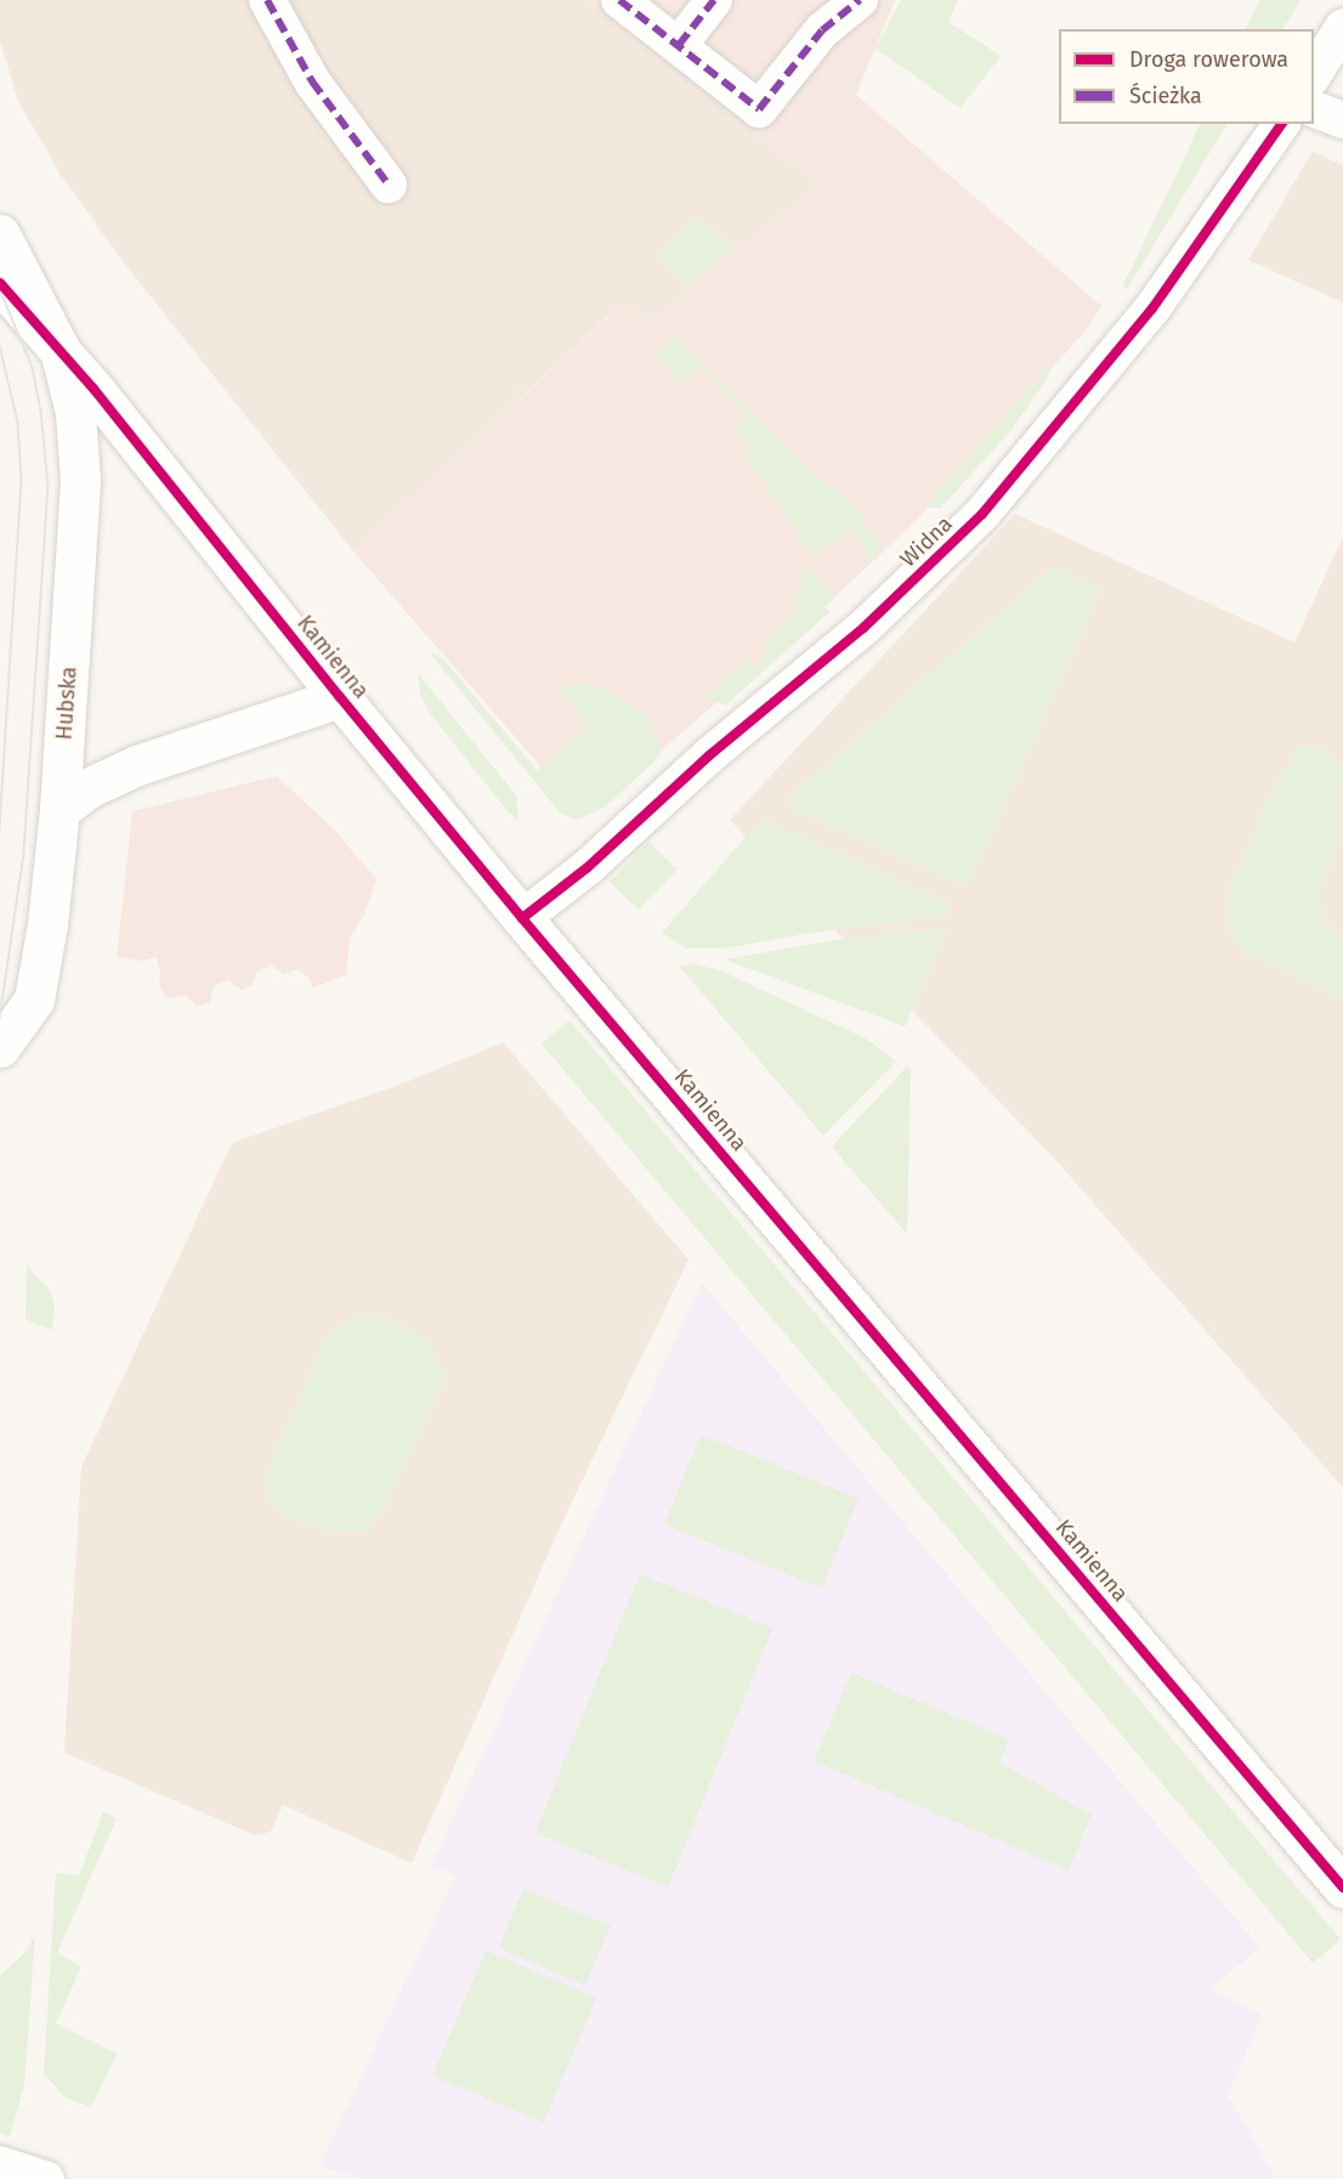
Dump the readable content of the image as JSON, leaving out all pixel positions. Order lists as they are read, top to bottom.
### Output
{
  "streets": {
    "street": ["Widna", "Kamienna", "Hubska"]
  },
  "crossings": [
    ["Widna", "Kamienna"],
    ["Kamienna", "Hubska"]
  ],
  "legend": ["Droga rowerowa", "Ścieżka"]
}
